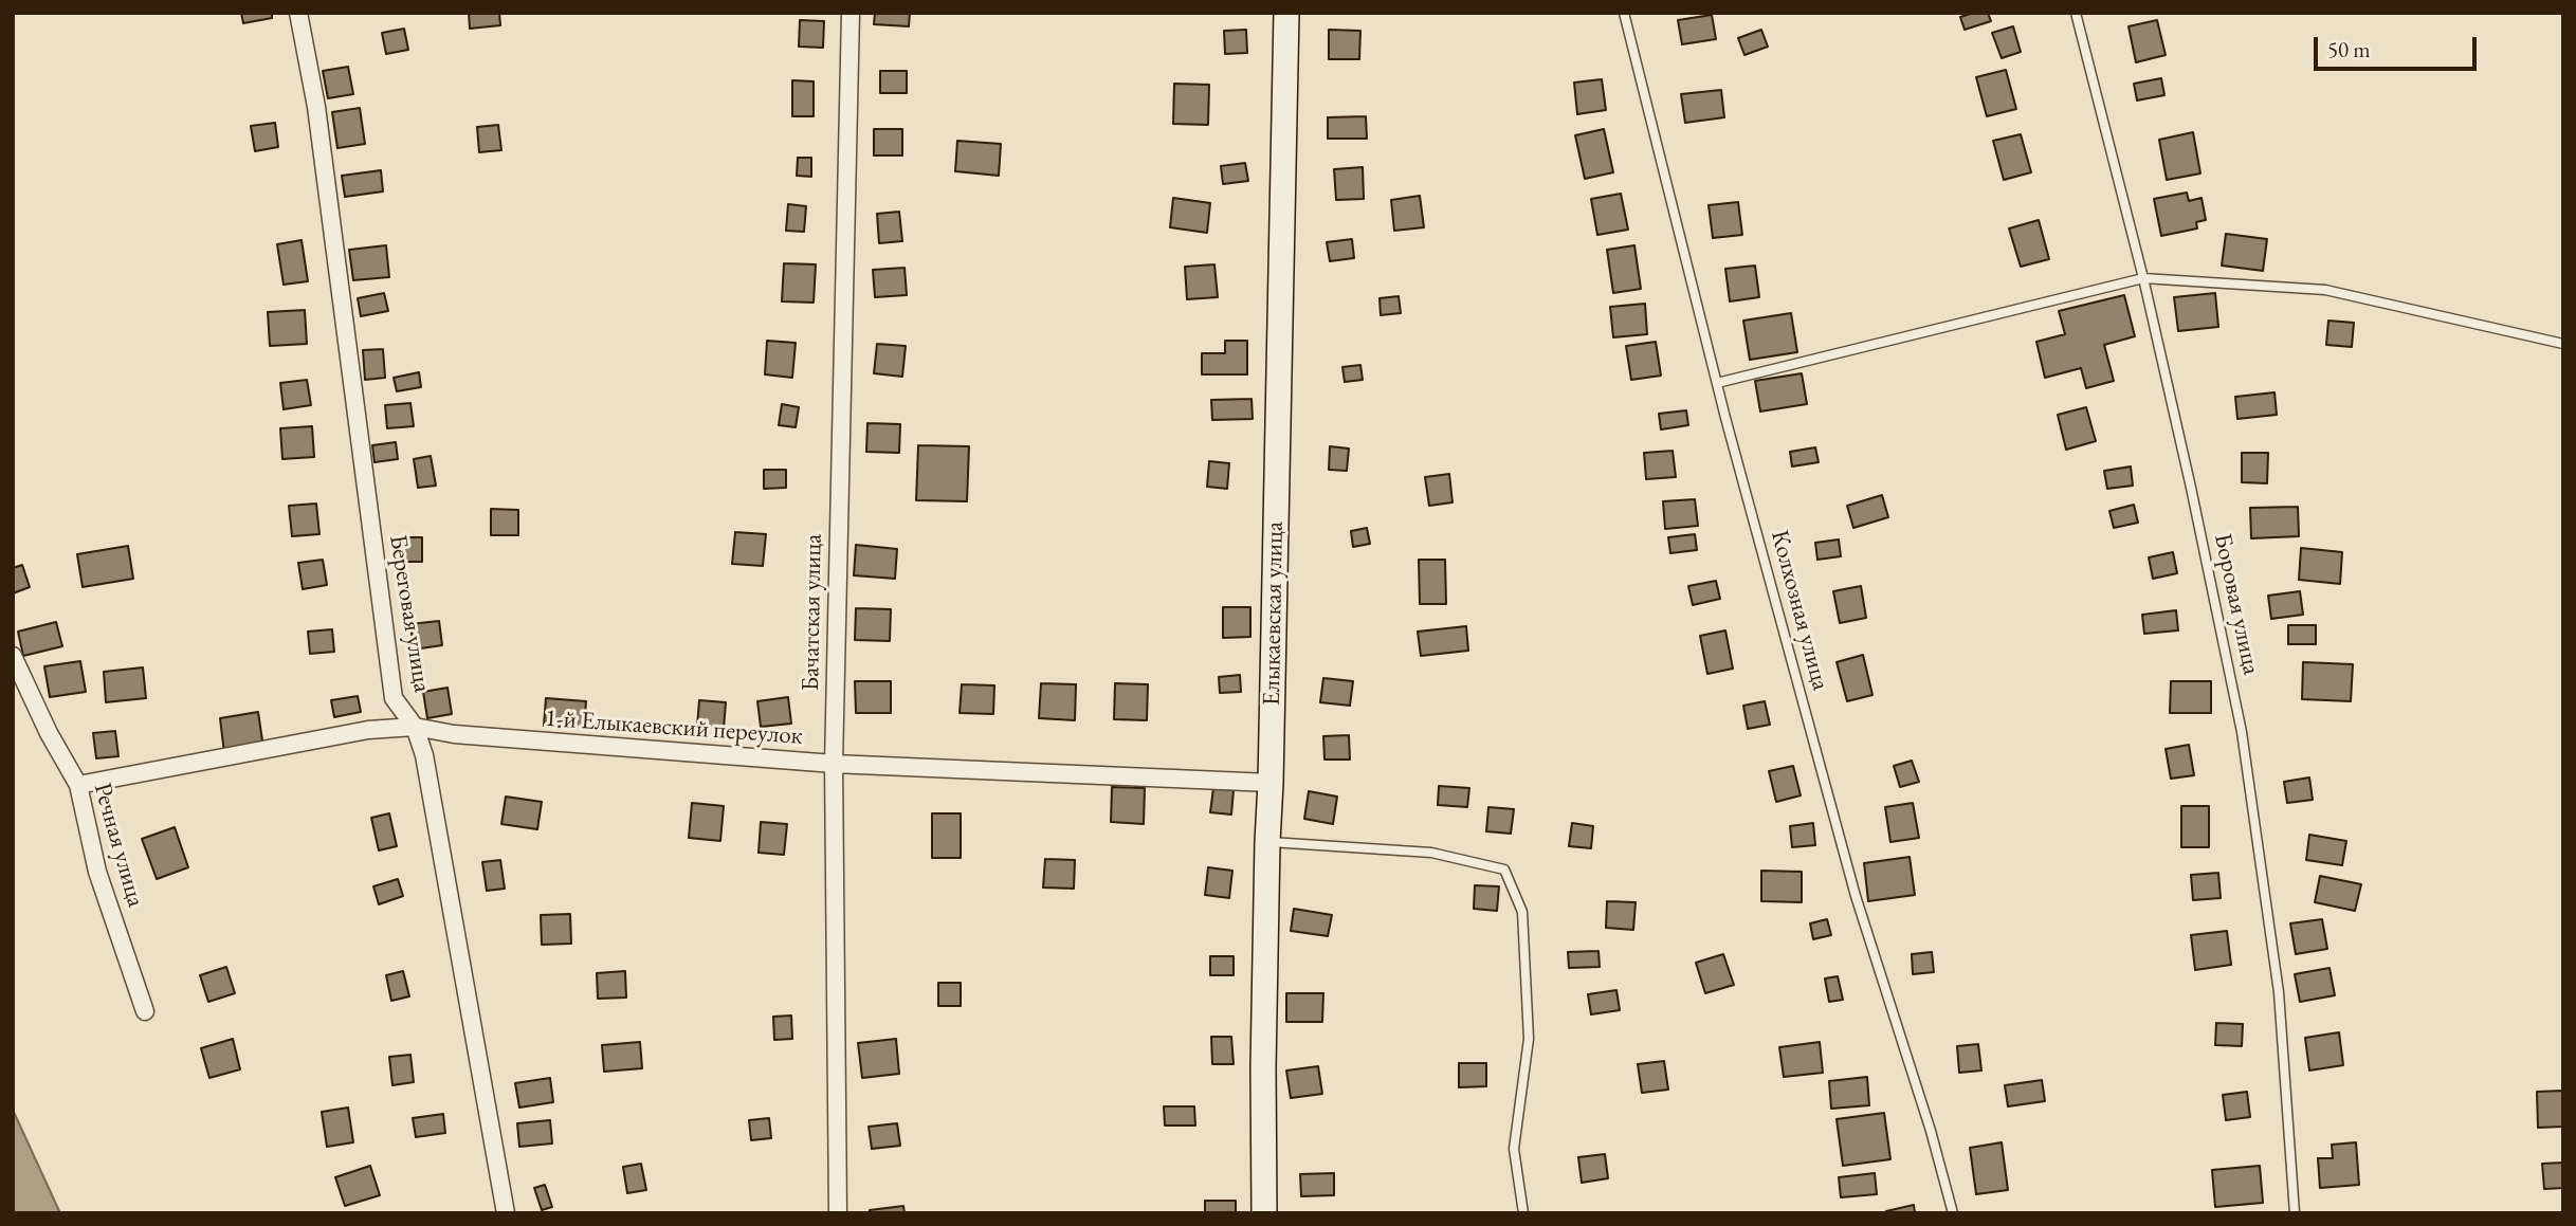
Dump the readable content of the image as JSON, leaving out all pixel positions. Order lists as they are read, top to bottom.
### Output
{
  "streets": {
    "street": [
      "Бачатская улица",
      "Береговая улица",
      "Елыкаевская улица",
      "1-й Елыкаевский переулок",
      "Речная улица"
    ],
    "lane": ["Боровая улица", "Колхозная улица"]
  },
  "crossings": [
    ["Бачатская улица", "1-й Елыкаевский переулок"],
    ["Береговая улица", "1-й Елыкаевский переулок"],
    ["Елыкаевская улица", "1-й Елыкаевский переулок"],
    ["1-й Елыкаевский переулок", "Речная улица"]
  ],
  "scale_bar": "50 m"
}
